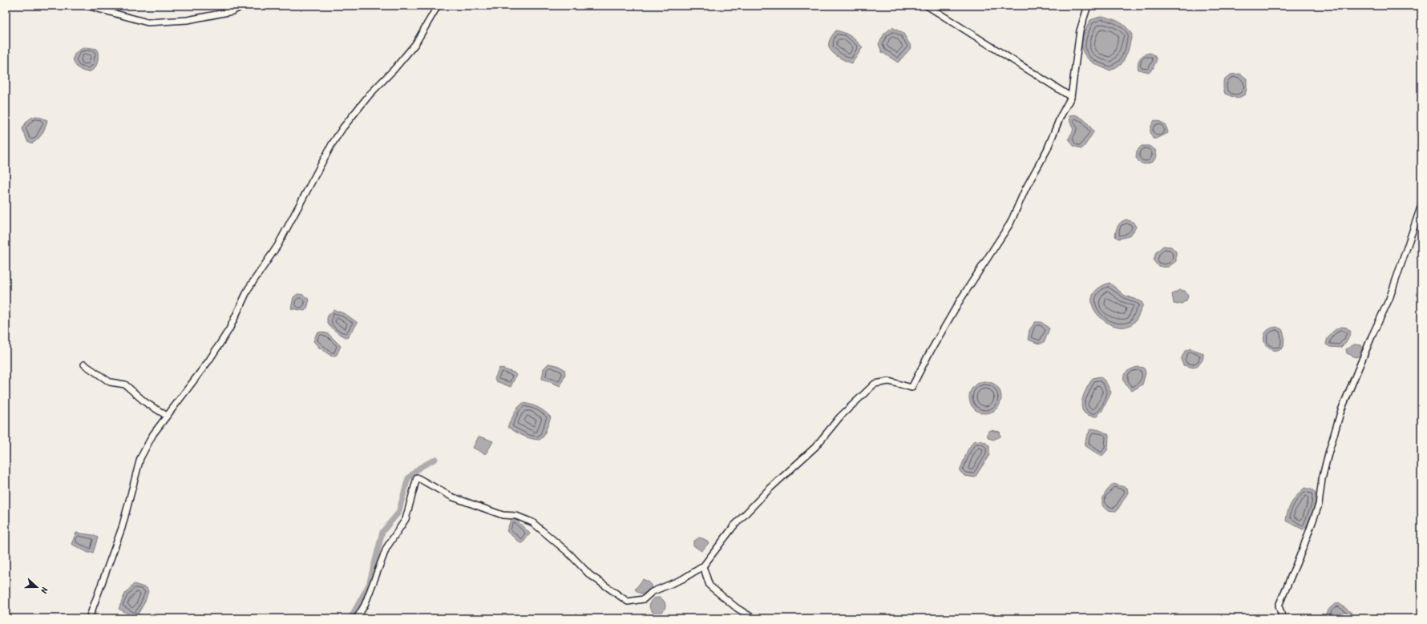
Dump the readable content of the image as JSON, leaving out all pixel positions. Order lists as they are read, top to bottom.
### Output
{
  "north": "right"
}
